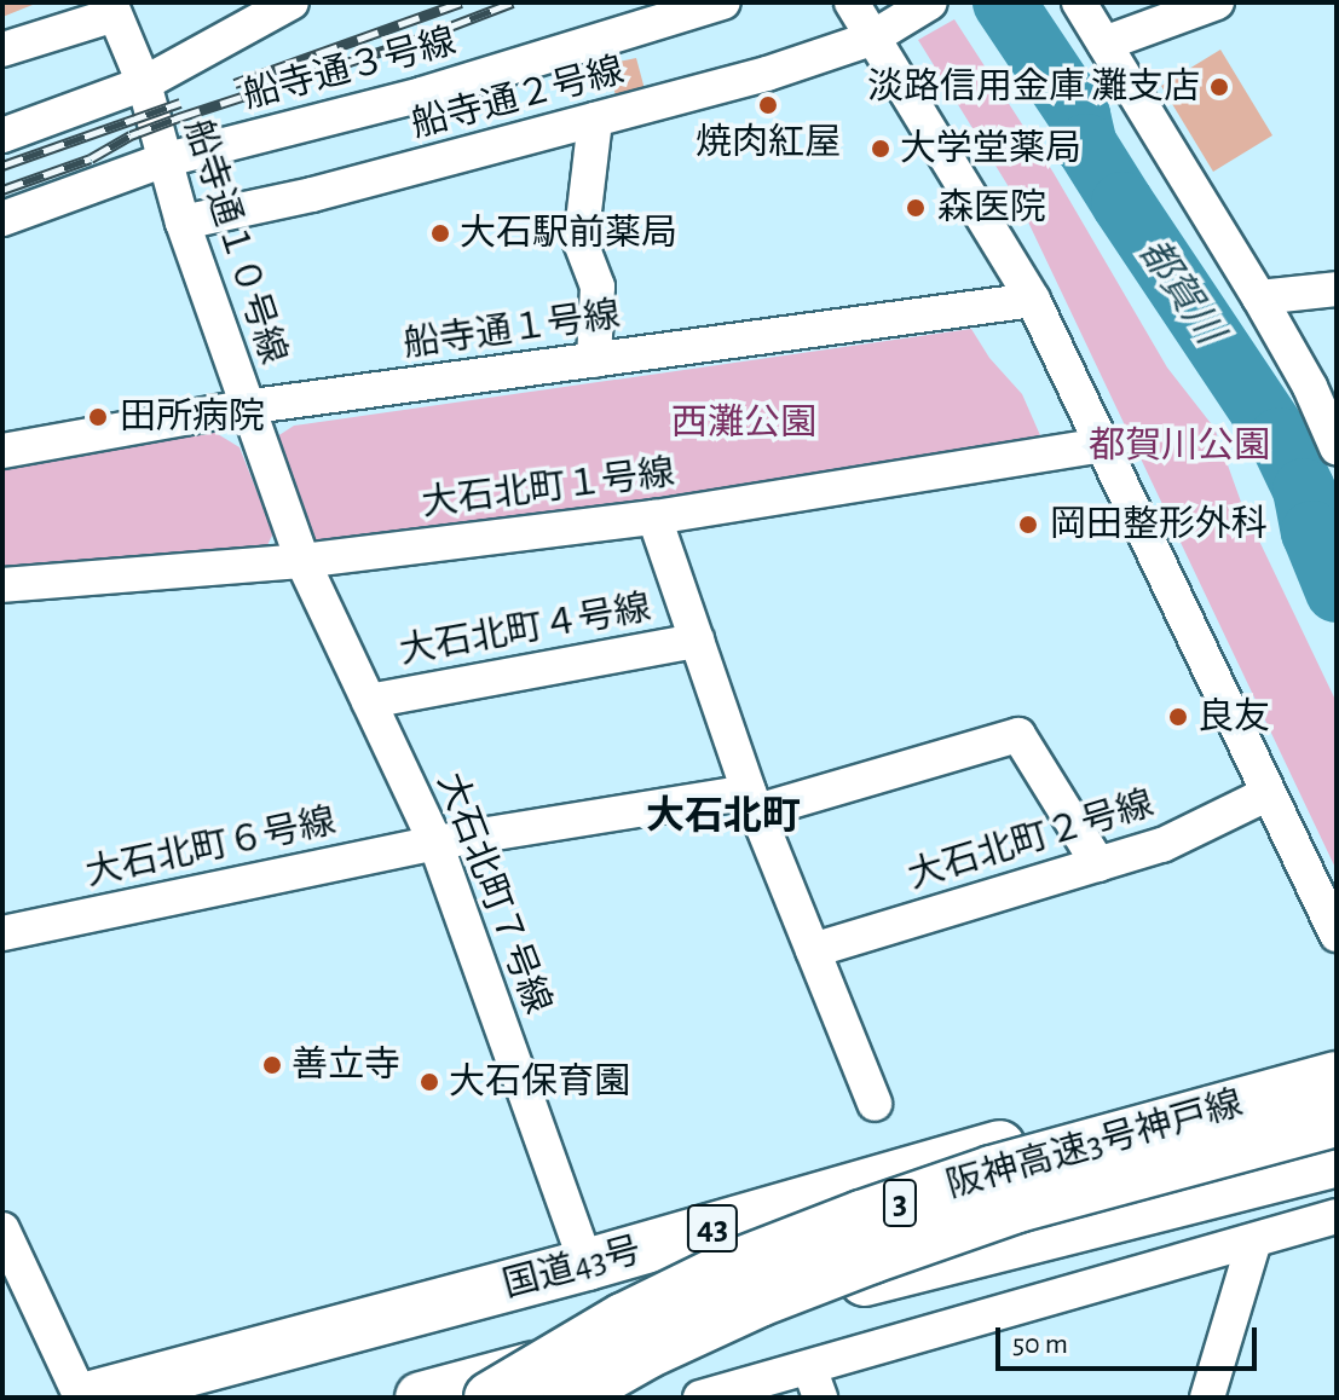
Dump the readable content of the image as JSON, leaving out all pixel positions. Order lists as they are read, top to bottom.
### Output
{
  "streets": {
    "highway": [
      "阪神高速3号神戸線",
      "3",
      "43",
      "国道43号"
    ],
    "street": [
      "船寺通３号線",
      "船寺通２号線",
      "船寺通１０号線",
      "船寺通１号線",
      "大石北町１号線",
      "大石北町４号線",
      "大石北町２号線",
      "大石北町６号線",
      "大石北町７号線"
    ]
  },
  "crossings": [
    ["船寺通３号線", "船寺通１０号線"],
    ["船寺通２号線", "船寺通１０号線"],
    ["船寺通１０号線", "船寺通１号線"],
    ["船寺通１０号線", "大石北町１号線"],
    ["船寺通１０号線", "大石北町７号線"],
    ["大石北町１号線", "大石北町７号線"],
    ["大石北町４号線", "大石北町７号線"],
    ["大石北町２号線", "大石北町６号線"],
    ["大石北町６号線", "大石北町７号線"],
    ["大石北町７号線", "国道43号"],
    ["阪神高速3号神戸線", "43"]
  ],
  "districts": ["大石北町"],
  "water": ["都賀川"],
  "parks": ["西灘公園", "都賀川公園"],
  "places": [
    "淡路信用金庫 灘支店",
    "焼肉紅屋",
    "大学堂薬局",
    "森医院",
    "大石駅前薬局",
    "田所病院",
    "岡田整形外科",
    "良友",
    "善立寺",
    "大石保育園"
  ],
  "scale_bar": "50 m"
}
